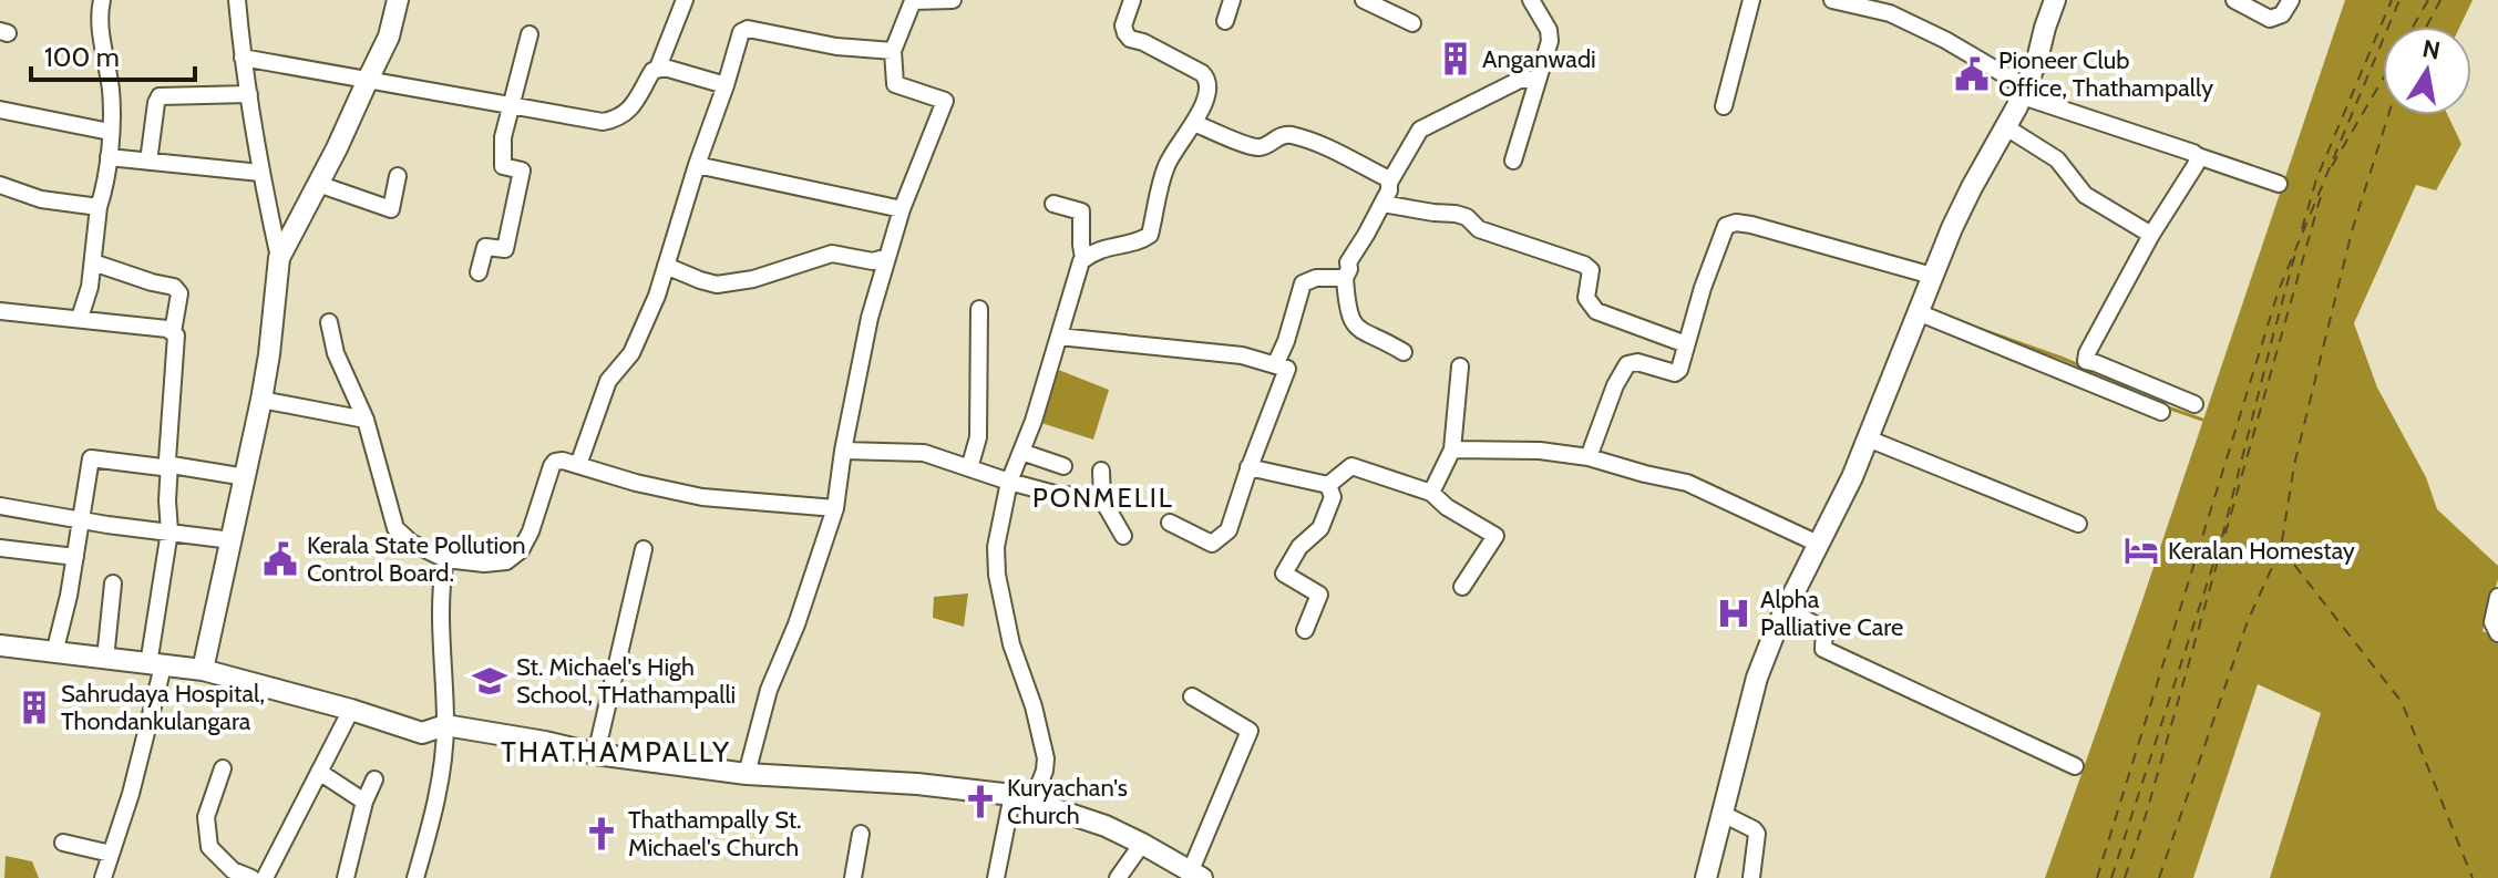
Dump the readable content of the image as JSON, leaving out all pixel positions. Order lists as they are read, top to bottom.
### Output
{
  "districts": ["PONMELIL", "THATHAMPALLY"],
  "places": {
    "building": ["Anganwadi", "Sahrudaya Hospital, Thondankulangara"],
    "public building": ["Pioneer Club Office, Thathampally", "Kerala State Pollution Control Board."],
    "hotel": ["Keralan Homestay"],
    "hospital": ["Alpha Palliative Care"],
    "school or university": ["St. Michael's High School, THathampalli"],
    "church": ["Kuryachan's Church", "Thathampally St. Michael's Church"]
  },
  "scale_bar": "100 m",
  "north": "top"
}
